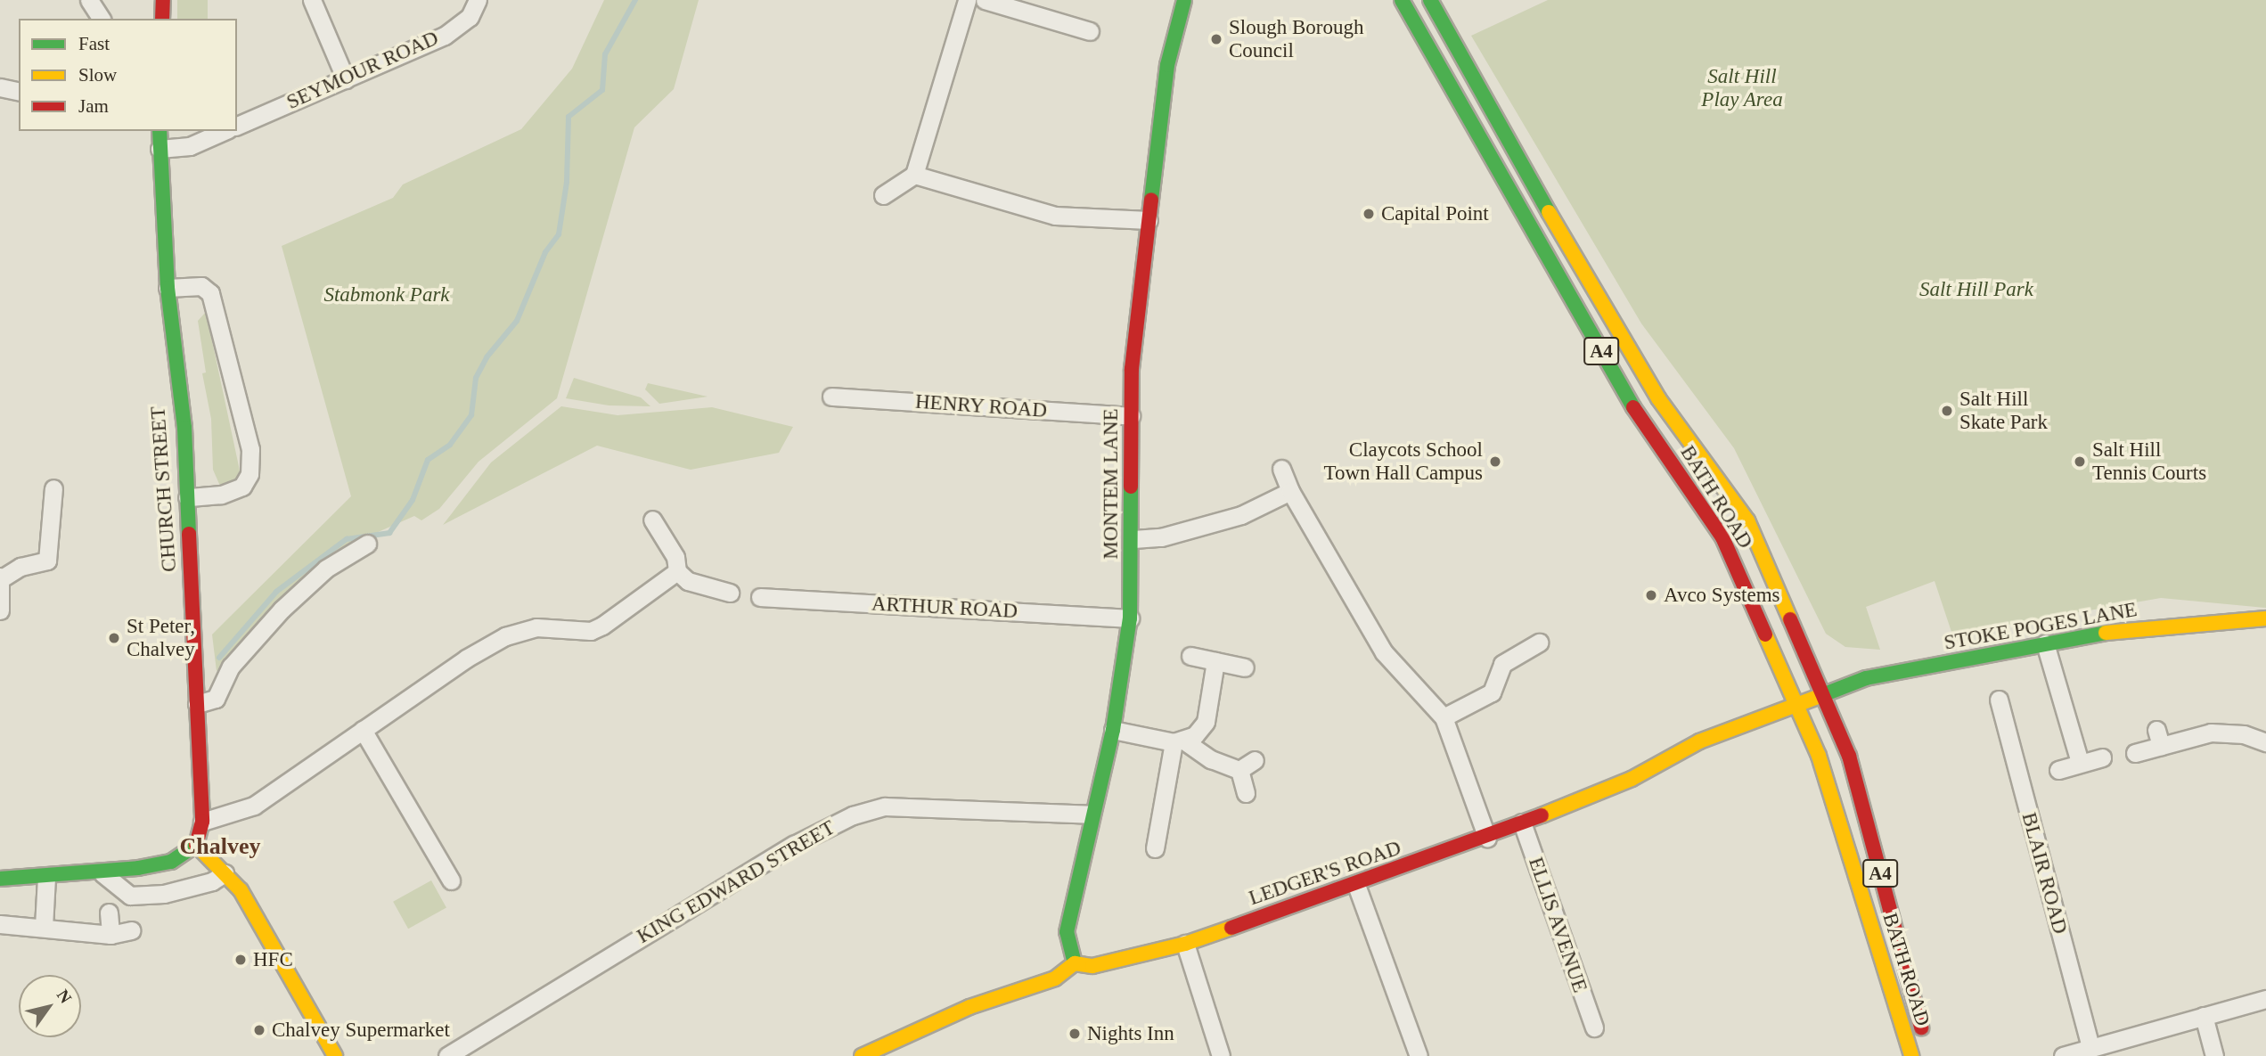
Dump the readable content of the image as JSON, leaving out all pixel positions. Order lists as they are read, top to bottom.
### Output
{
  "streets": {
    "main road": [
      "A4",
      "MONTEM LANE",
      "CHURCH STREET",
      "BATH ROAD",
      "STOKE POGES LANE",
      "LEDGER'S ROAD"
    ],
    "street": [
      "SEYMOUR ROAD",
      "HENRY ROAD",
      "ARTHUR ROAD",
      "BLAIR ROAD",
      "KING EDWARD STREET",
      "ELLIS AVENUE"
    ]
  },
  "crossings": [
    ["HENRY ROAD", "MONTEM LANE"],
    ["MONTEM LANE", "ARTHUR ROAD"],
    ["MONTEM LANE", "LEDGER'S ROAD"],
    ["MONTEM LANE", "KING EDWARD STREET"],
    ["BATH ROAD", "STOKE POGES LANE"],
    ["BATH ROAD", "LEDGER'S ROAD"],
    ["STOKE POGES LANE", "LEDGER'S ROAD"],
    ["LEDGER'S ROAD", "ELLIS AVENUE"]
  ],
  "districts": ["Chalvey"],
  "parks": ["Salt Hill Play Area", "Salt Hill Park", "Stabmonk Park"],
  "places": [
    "Slough Borough Council",
    "Capital Point",
    "Salt Hill Skate Park",
    "Claycots School Town Hall Campus",
    "Salt Hill Tennis Courts",
    "Avco Systems",
    "St Peter, Chalvey",
    "HFC",
    "Chalvey Supermarket",
    "Nights Inn"
  ],
  "legend": ["Fast", "Slow", "Jam"],
  "north": "top right"
}
